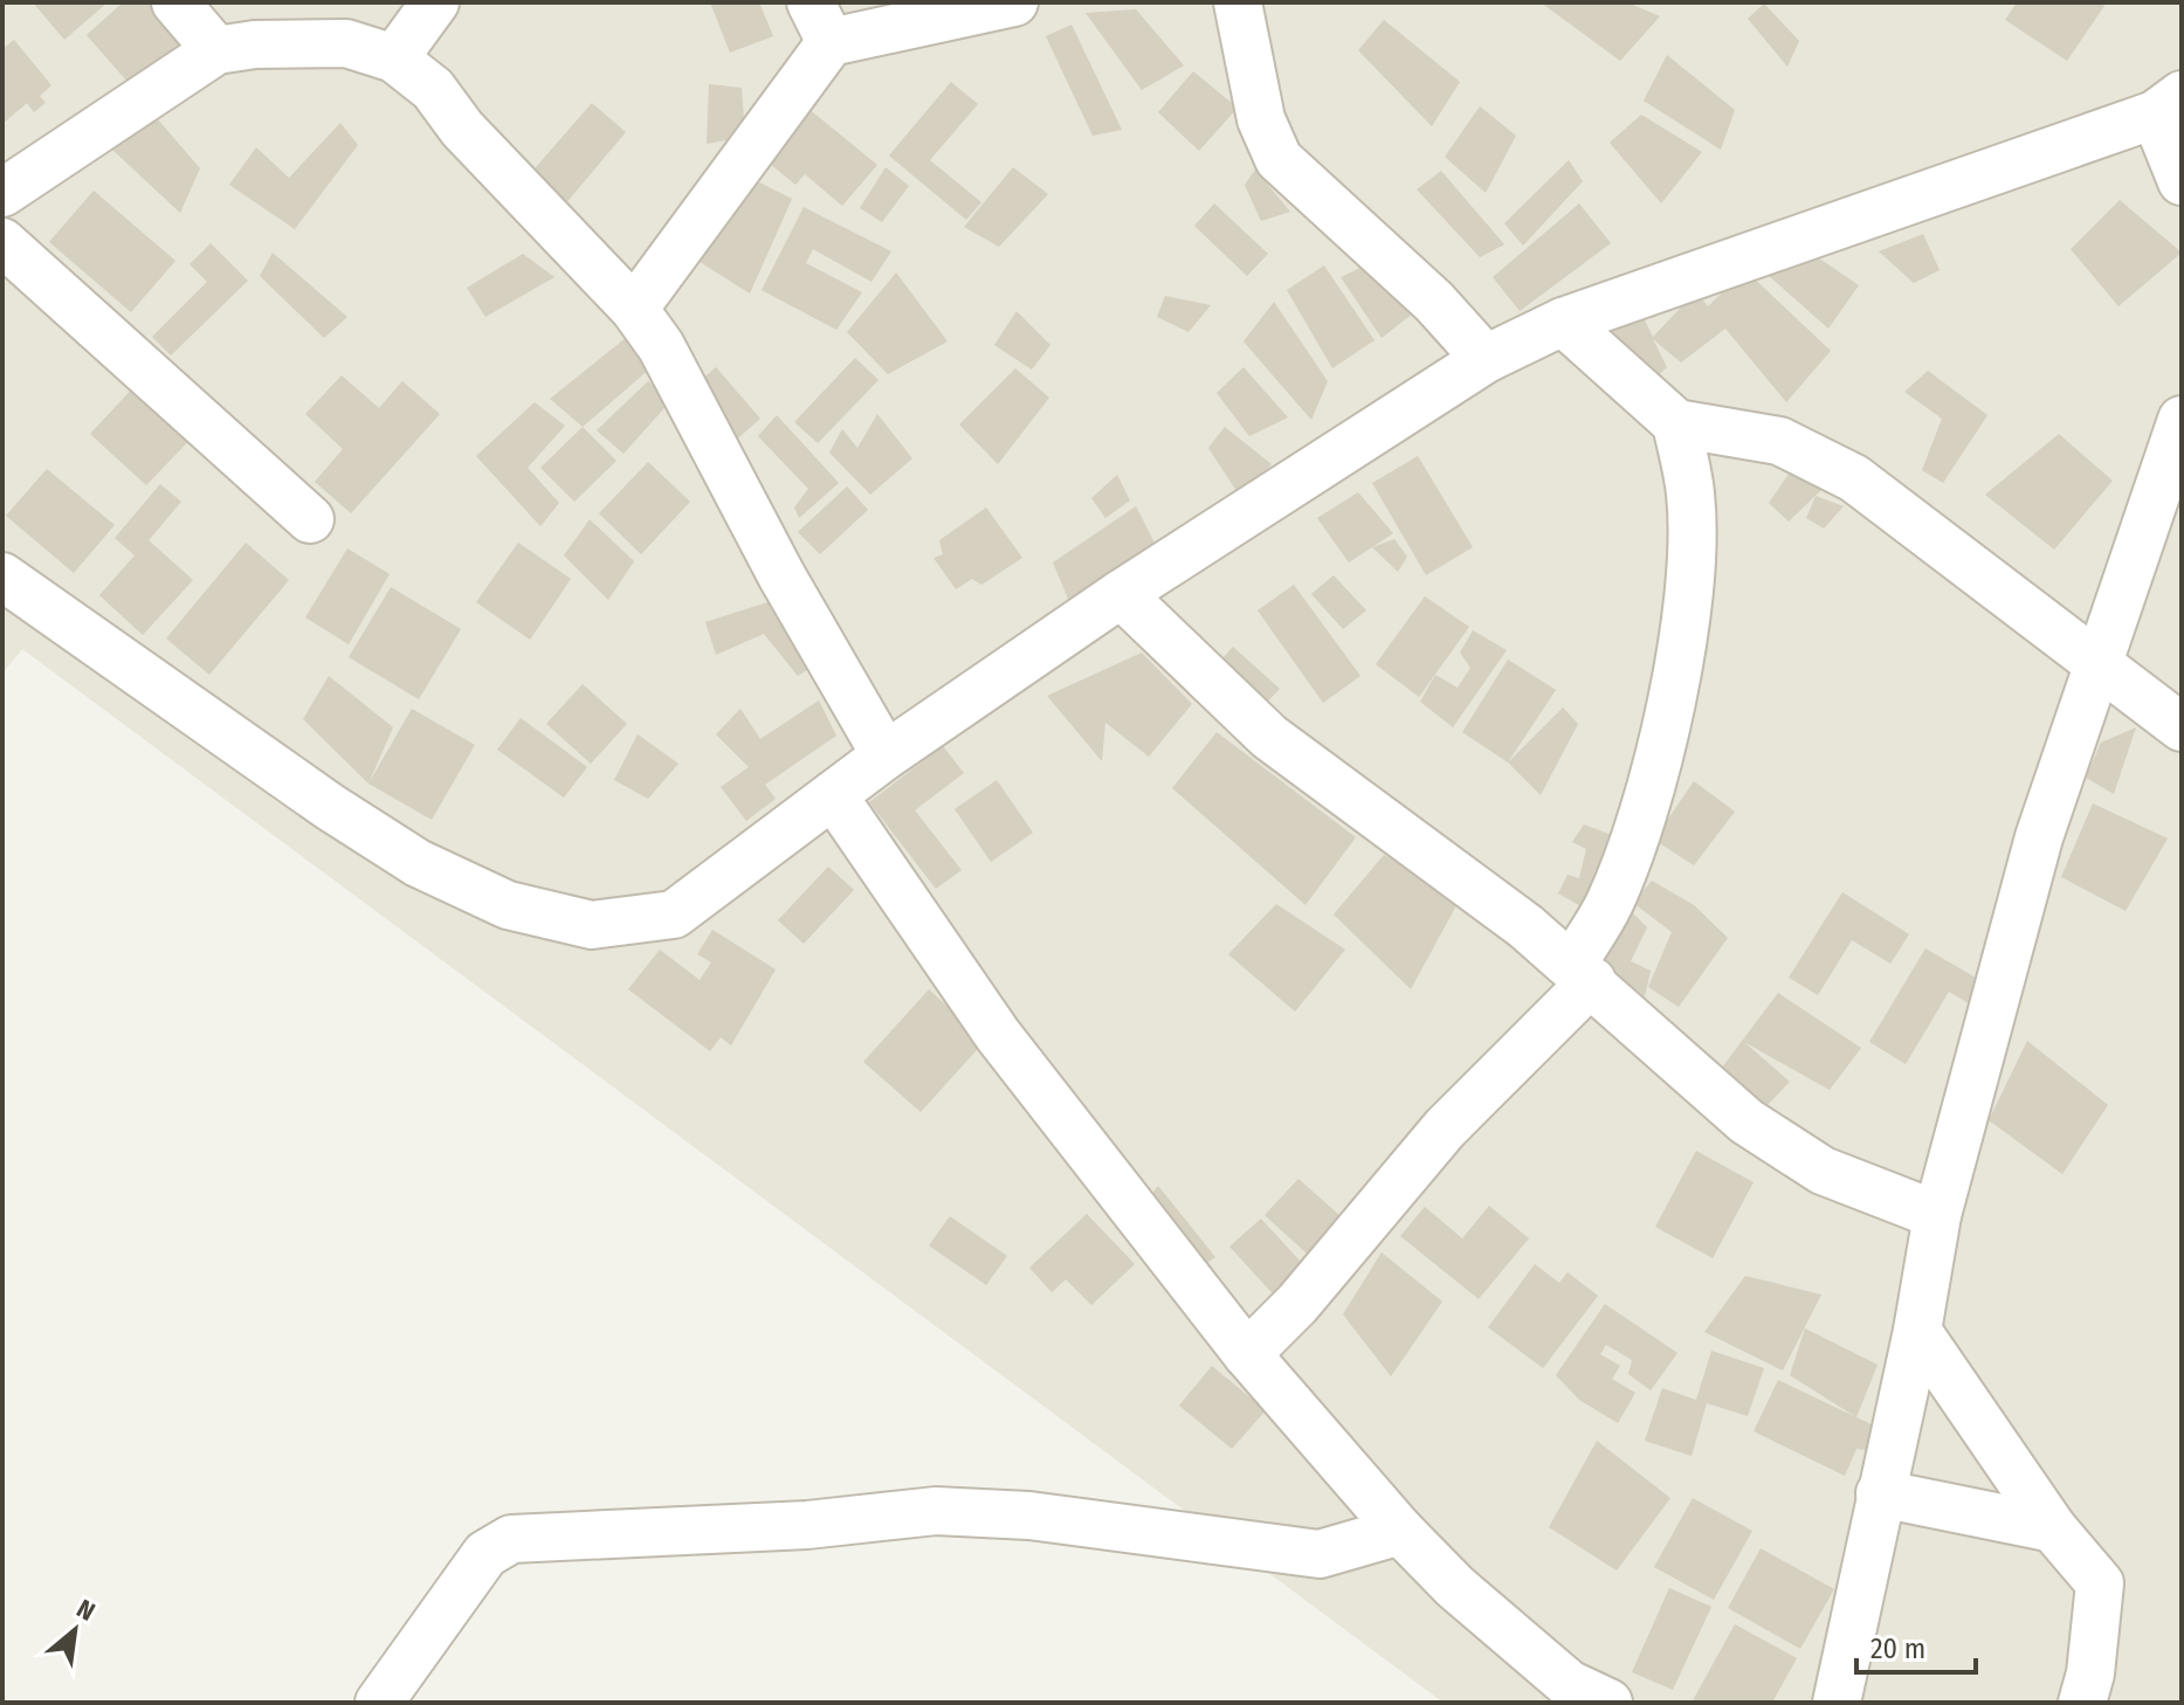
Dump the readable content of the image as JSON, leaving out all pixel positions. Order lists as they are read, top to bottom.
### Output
{
  "scale_bar": "20 m",
  "north": "top right"
}
